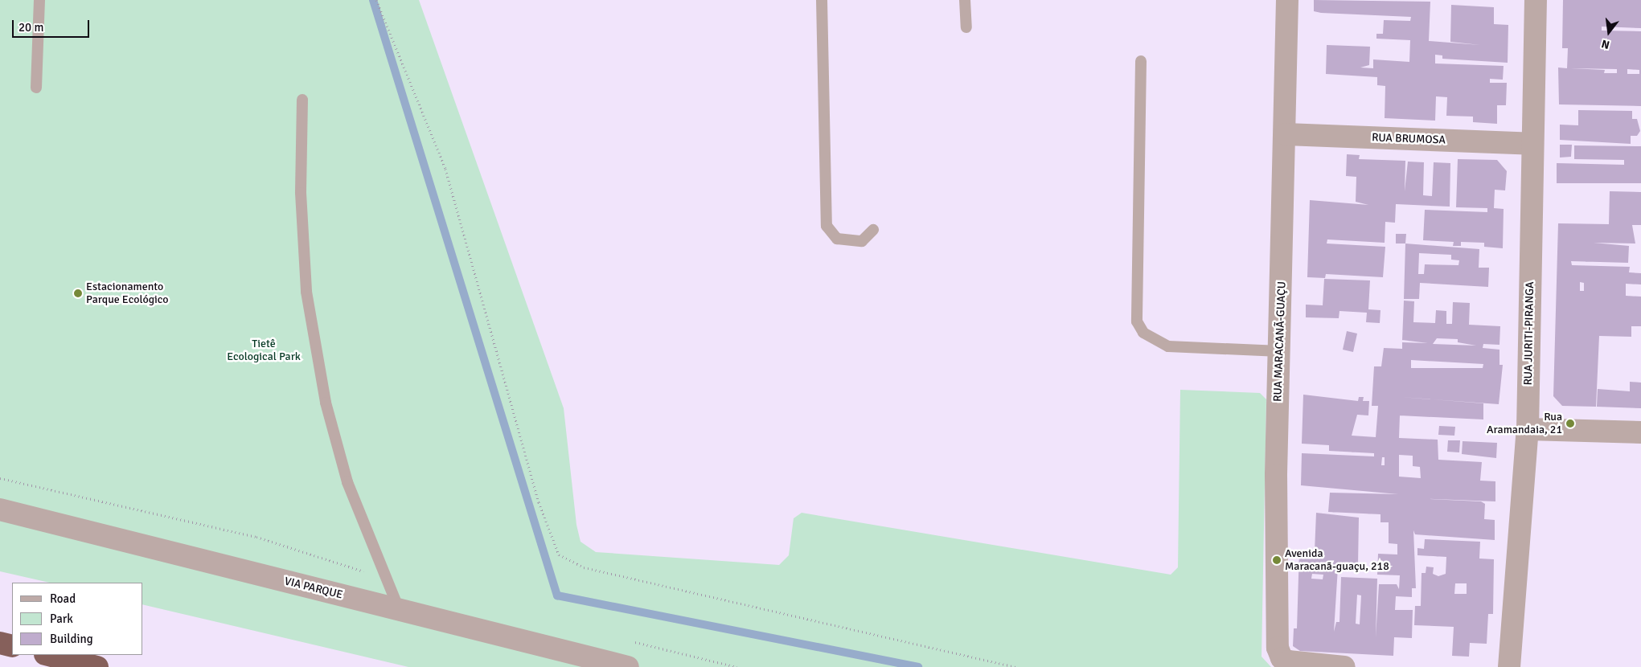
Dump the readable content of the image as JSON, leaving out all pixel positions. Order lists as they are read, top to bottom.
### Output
{
  "streets": {
    "street": [
      "RUA BRUMOSA",
      "RUA JURITI-PIRANGA",
      "RUA MARACANÃ-GUAÇU",
      "VIA PARQUE"
    ]
  },
  "crossings": [
    ["RUA BRUMOSA", "RUA JURITI-PIRANGA"],
    ["RUA BRUMOSA", "RUA MARACANÃ-GUAÇU"]
  ],
  "parks": ["Tietê Ecological Park"],
  "places": ["Estacionamento Parque Ecológico", "Rua Aramandaia, 21", "Avenida Maracanã-guaçu, 218"],
  "legend": ["Road", "Park", "Building"],
  "scale_bar": "20 m",
  "north": "bottom"
}
